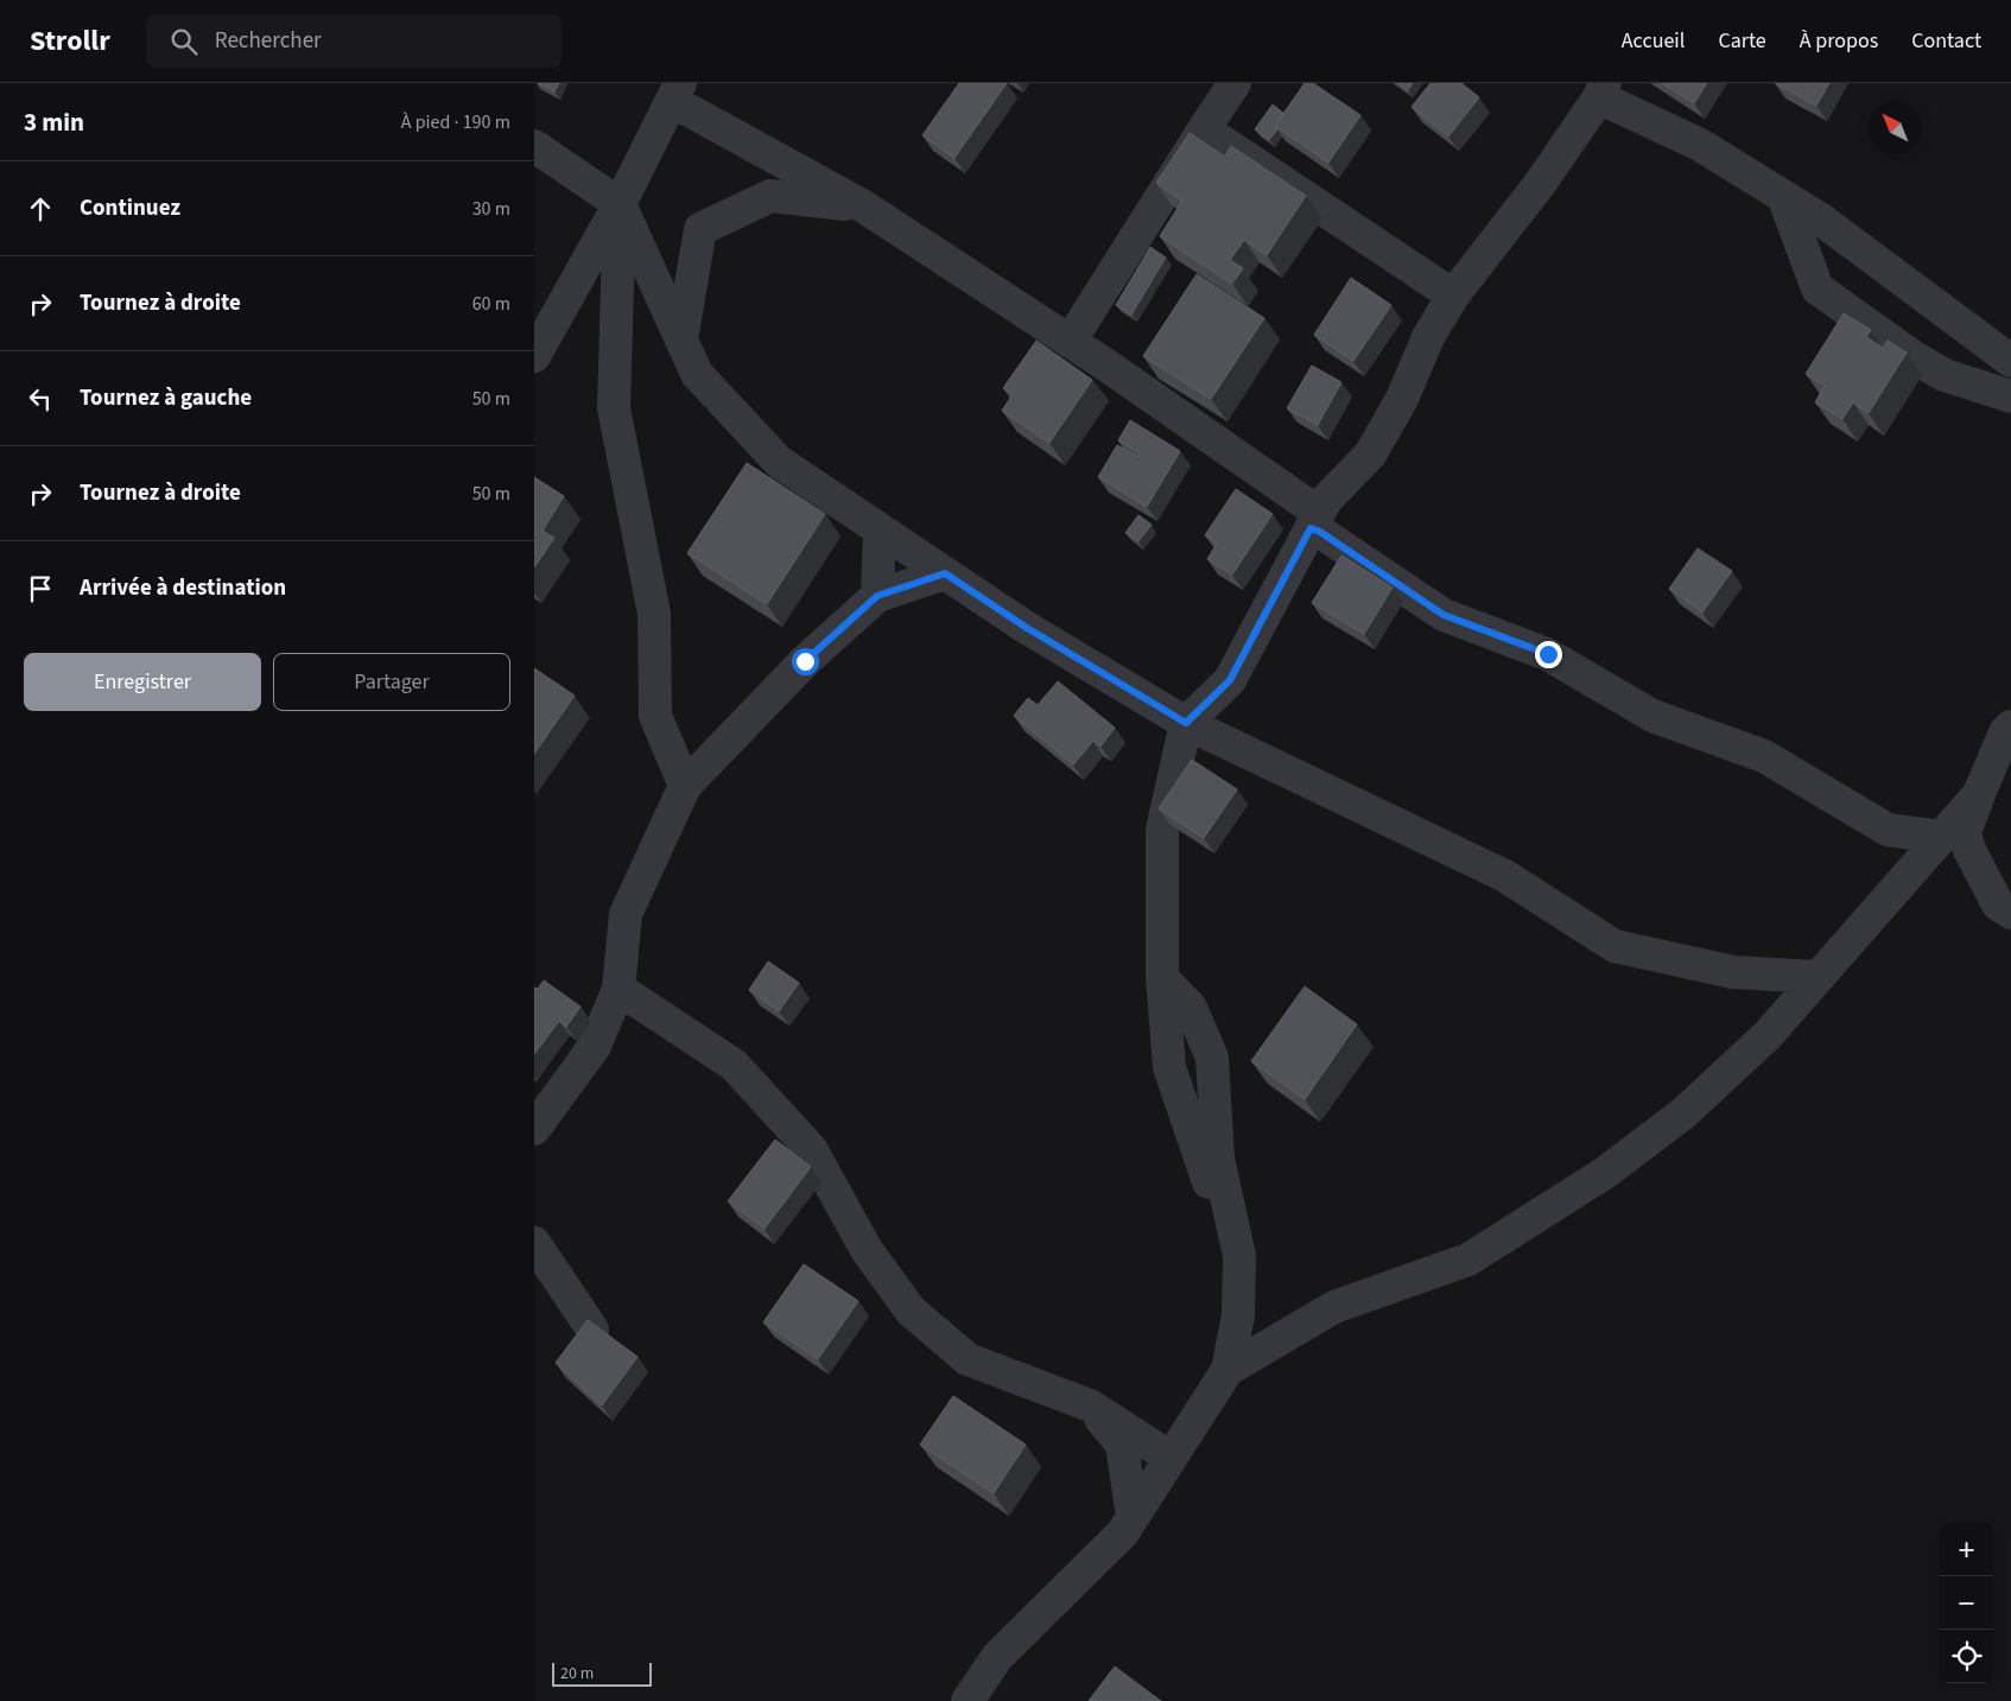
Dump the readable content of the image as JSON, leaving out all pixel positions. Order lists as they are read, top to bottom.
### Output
{
  "scale_bar": "20 m",
  "north": "top left",
  "page": {
    "header": "Strollr",
    "search": "Rechercher",
    "nav": [
      "Accueil",
      "Carte",
      "À propos",
      "Contact"
    ],
    "heading": ["3 min", "À pied · 190 m"],
    "list": [
      ["Continuez", "30 m"],
      ["Tournez à droite", "60 m"],
      ["Tournez à gauche", "50 m"],
      ["Tournez à droite", "50 m"],
      "Arrivée à destination"
    ],
    "buttons": ["Enregistrer", "Partager"],
    "map_buttons": ["+", "−"],
    "scale": "20 m"
  }
}
